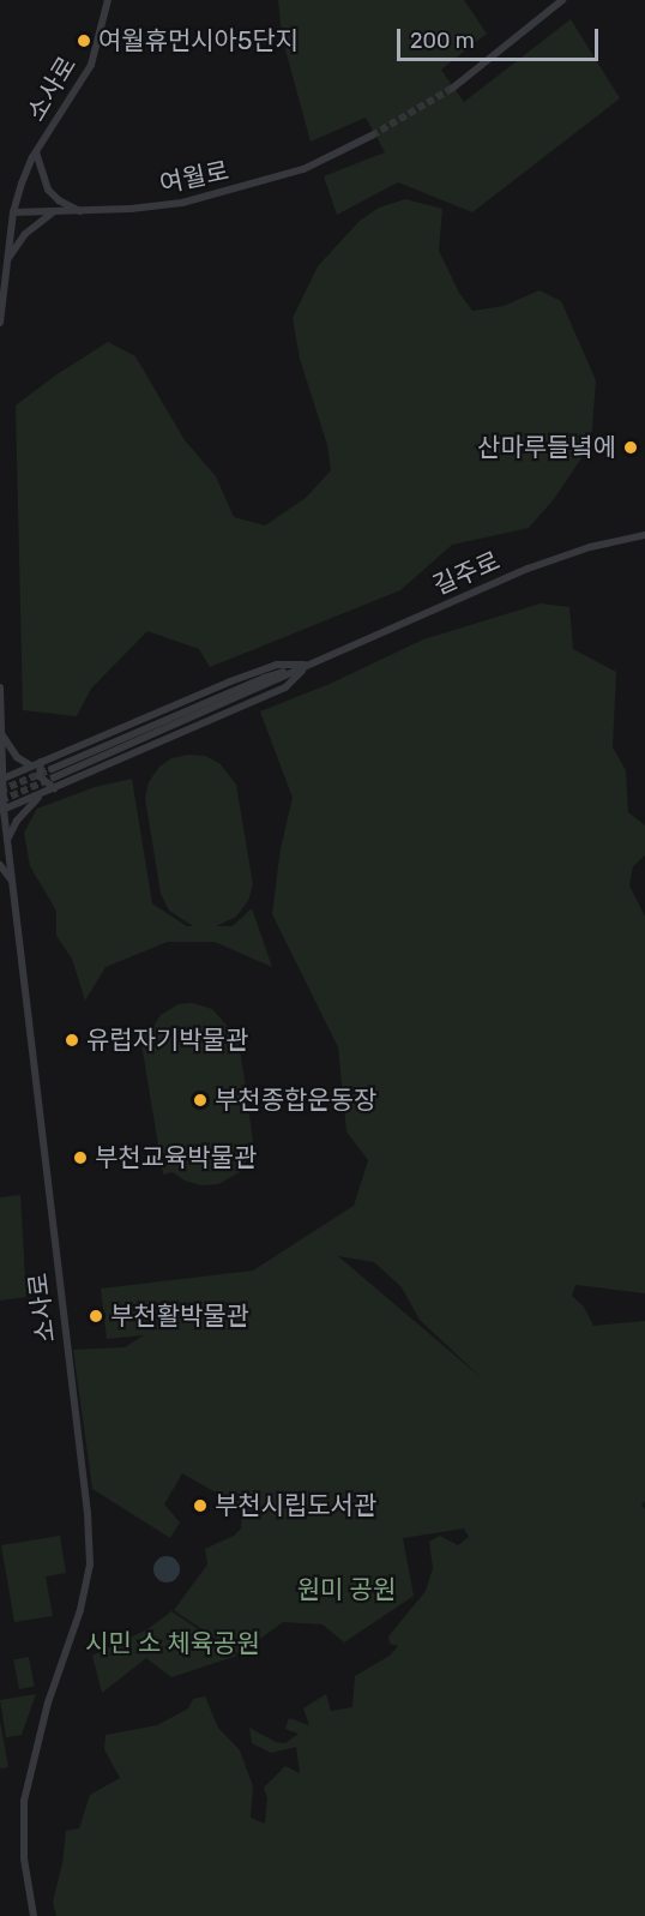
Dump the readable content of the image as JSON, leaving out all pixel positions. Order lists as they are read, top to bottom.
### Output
{
  "streets": {
    "street": ["소사로", "여월로", "길주로"]
  },
  "crossings": [
    ["소사로", "여월로"],
    ["소사로", "길주로"]
  ],
  "parks": ["원미 공원", "시민 소 체육공원"],
  "places": [
    "여월휴먼시아5단지",
    "산마루들녘에",
    "유럽자기박물관",
    "부천종합운동장",
    "부천교육박물관",
    "부천활박물관",
    "부천시립도서관"
  ],
  "scale_bar": "200 m"
}
